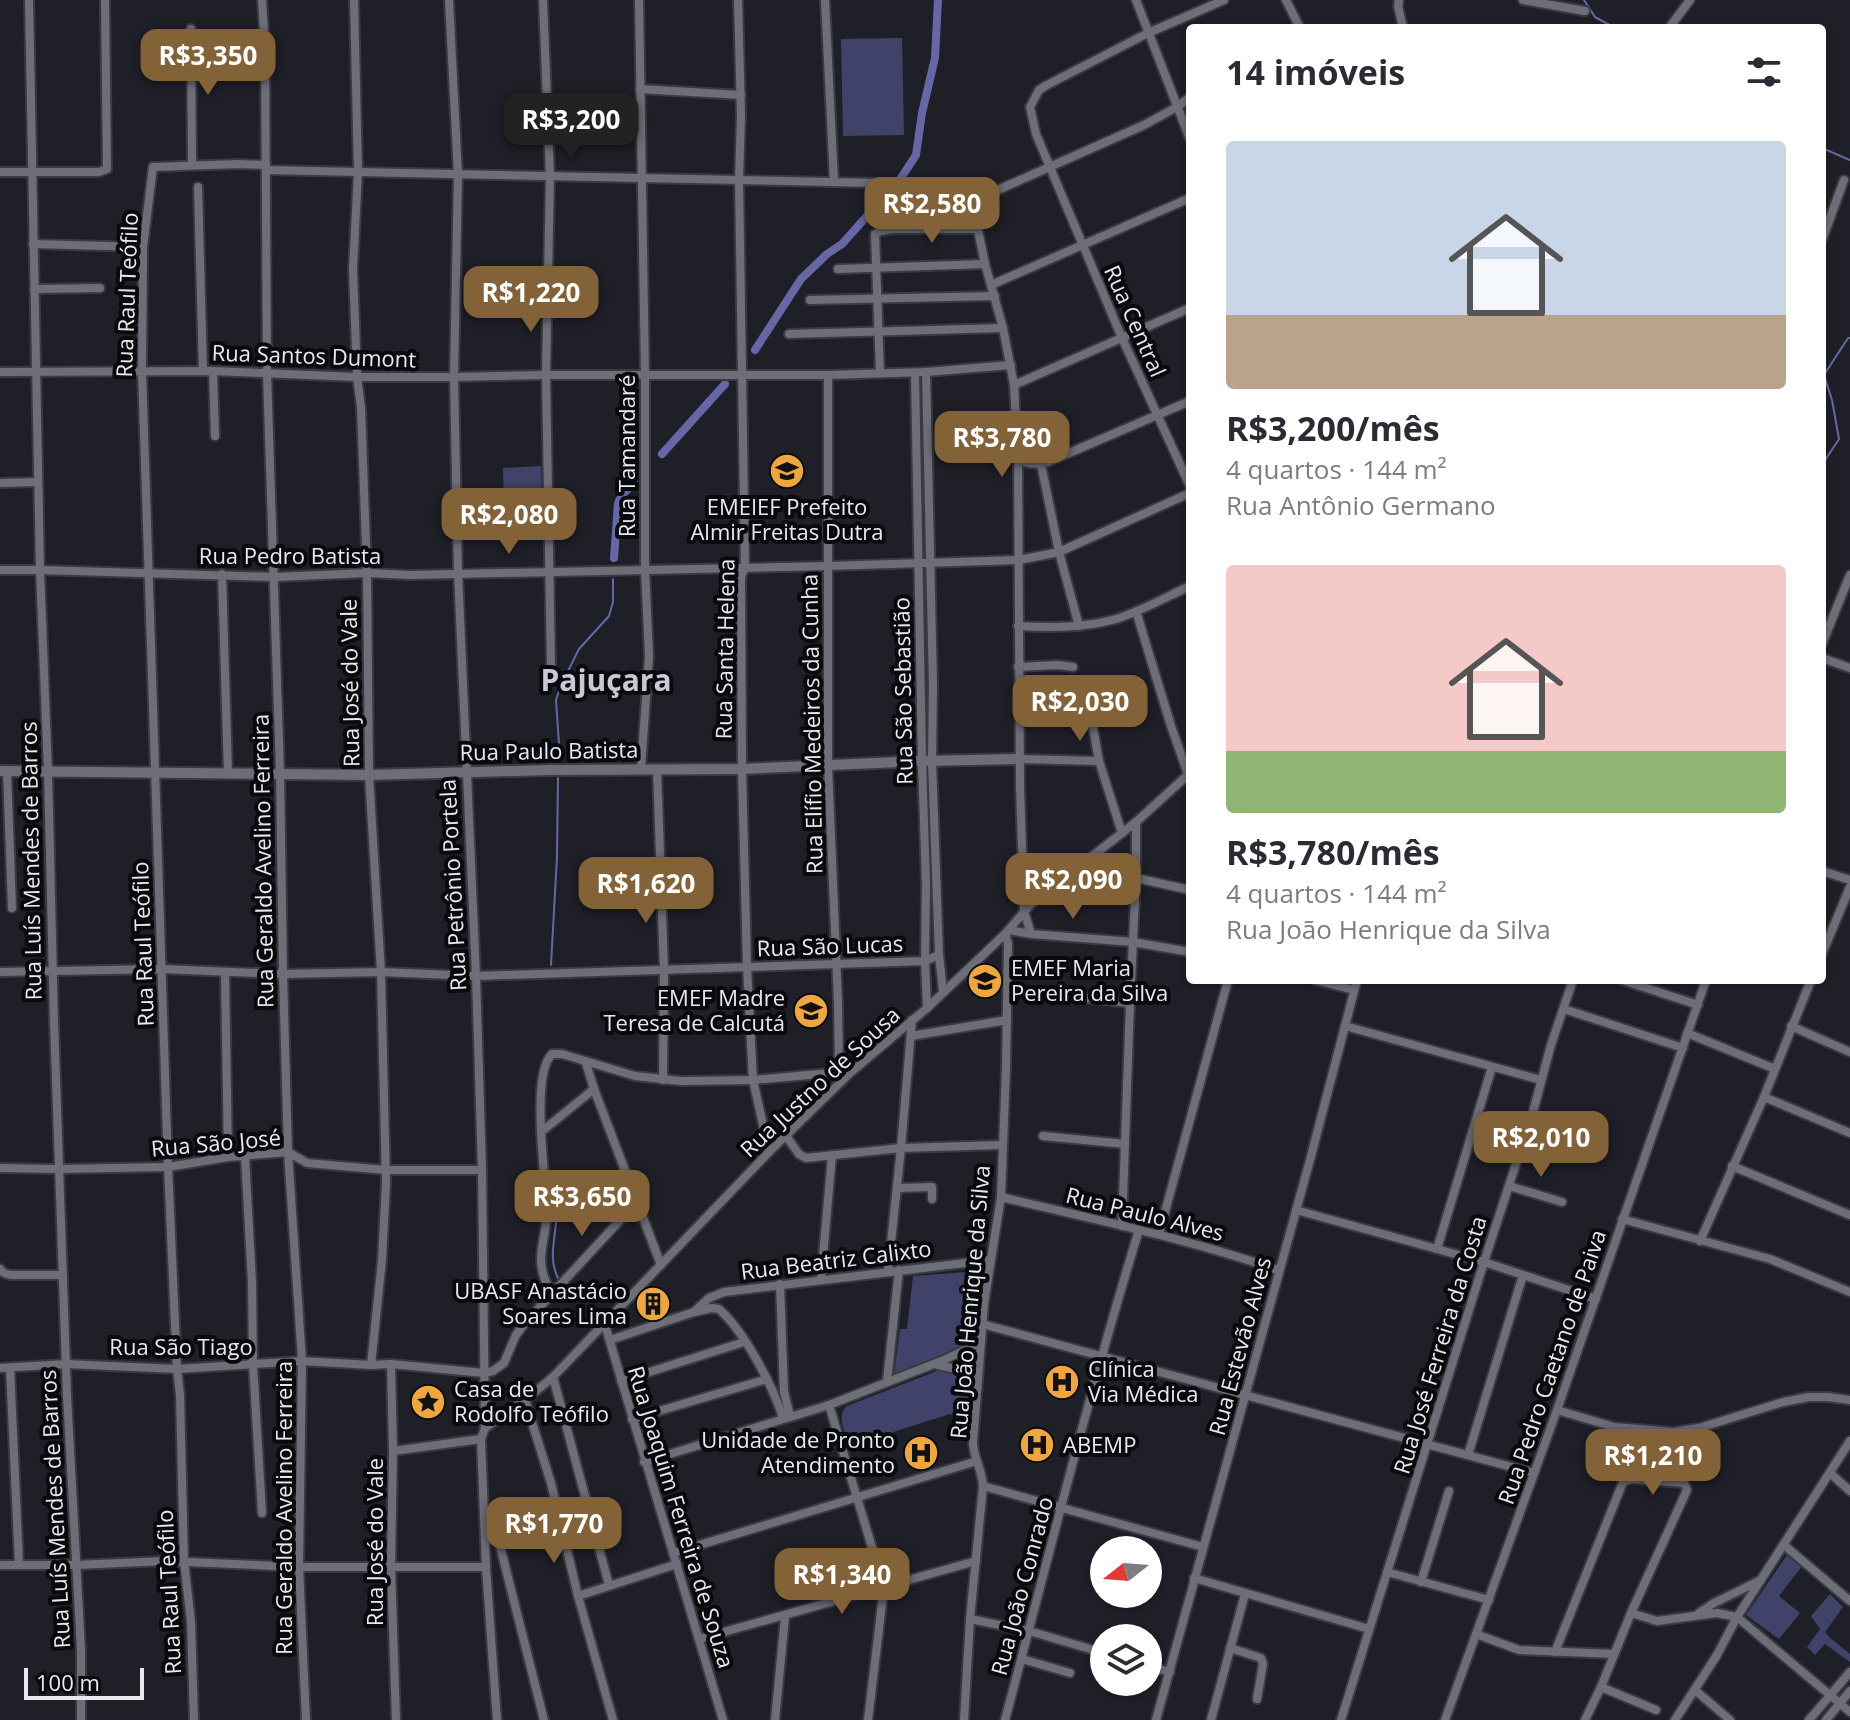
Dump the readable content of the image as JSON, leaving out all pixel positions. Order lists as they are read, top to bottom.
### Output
{
  "streets": {
    "street": [
      "Rua Raul Teófilo",
      "Rua Central",
      "Rua Santos Dumont",
      "Rua Tamandaré",
      "Rua Pedro Batista",
      "Rua Santa Helena",
      "Rua José do Vale",
      "Rua São Sebastião",
      "Rua Elífio Medeiros da Cunha",
      "Rua Paulo Batista",
      "Rua Luís Mendes de Barros",
      "Rua Geraldo Avelino Ferreira",
      "Rua Petrônio Portela",
      "Rua São Lucas",
      "Rua Justno de Sousa",
      "Rua São José",
      "Rua Paulo Alves",
      "Rua Beatriz Calixto",
      "Rua João Henrique da Silva",
      "Rua José Ferreira da Costa",
      "Rua Estevão Alves",
      "Rua São Tiago",
      "Rua Pedro Caetano de Paiva",
      "Rua Joaquim Ferreira de Souza",
      "Rua João Conrado"
    ]
  },
  "crossings": [
    ["Rua Raul Teófilo", "Rua Santos Dumont"],
    ["Rua Raul Teófilo", "Rua Pedro Batista"],
    ["Rua Raul Teófilo", "Rua Paulo Batista"],
    ["Rua Raul Teófilo", "Rua São Lucas"],
    ["Rua Raul Teófilo", "Rua São José"],
    ["Rua Raul Teófilo", "Rua São Tiago"],
    ["Rua Santos Dumont", "Rua Tamandaré"],
    ["Rua Santos Dumont", "Rua Santa Helena"],
    ["Rua Santos Dumont", "Rua José do Vale"],
    ["Rua Santos Dumont", "Rua São Sebastião"],
    ["Rua Santos Dumont", "Rua Elífio Medeiros da Cunha"],
    ["Rua Santos Dumont", "Rua Luís Mendes de Barros"],
    ["Rua Santos Dumont", "Rua Geraldo Avelino Ferreira"],
    ["Rua Santos Dumont", "Rua Petrônio Portela"],
    ["Rua Tamandaré", "Rua Pedro Batista"],
    ["Rua Tamandaré", "Rua Paulo Batista"],
    ["Rua Pedro Batista", "Rua Santa Helena"],
    ["Rua Pedro Batista", "Rua José do Vale"],
    ["Rua Pedro Batista", "Rua São Sebastião"],
    ["Rua Pedro Batista", "Rua Elífio Medeiros da Cunha"],
    ["Rua Pedro Batista", "Rua Luís Mendes de Barros"],
    ["Rua Pedro Batista", "Rua Geraldo Avelino Ferreira"],
    ["Rua Pedro Batista", "Rua Petrônio Portela"],
    ["Rua Santa Helena", "Rua Paulo Batista"],
    ["Rua Santa Helena", "Rua São Lucas"],
    ["Rua Santa Helena", "Rua Justno de Sousa"],
    ["Rua José do Vale", "Rua Paulo Batista"],
    ["Rua José do Vale", "Rua São Lucas"],
    ["Rua José do Vale", "Rua São José"],
    ["Rua José do Vale", "Rua São Tiago"],
    ["Rua São Sebastião", "Rua Paulo Batista"],
    ["Rua São Sebastião", "Rua São Lucas"],
    ["Rua São Sebastião", "Rua Justno de Sousa"],
    ["Rua Elífio Medeiros da Cunha", "Rua Paulo Batista"],
    ["Rua Elífio Medeiros da Cunha", "Rua São Lucas"],
    ["Rua Paulo Batista", "Rua Luís Mendes de Barros"],
    ["Rua Paulo Batista", "Rua Geraldo Avelino Ferreira"],
    ["Rua Paulo Batista", "Rua Petrônio Portela"],
    ["Rua Luís Mendes de Barros", "Rua São Lucas"],
    ["Rua Luís Mendes de Barros", "Rua São José"],
    ["Rua Luís Mendes de Barros", "Rua São Tiago"],
    ["Rua Geraldo Avelino Ferreira", "Rua São Lucas"],
    ["Rua Geraldo Avelino Ferreira", "Rua São José"],
    ["Rua Geraldo Avelino Ferreira", "Rua São Tiago"],
    ["Rua Petrônio Portela", "Rua São Lucas"],
    ["Rua Petrônio Portela", "Rua Justno de Sousa"],
    ["Rua Petrônio Portela", "Rua São José"],
    ["Rua Petrônio Portela", "Rua São Tiago"],
    ["Rua Justno de Sousa", "Rua João Henrique da Silva"],
    ["Rua Justno de Sousa", "Rua Joaquim Ferreira de Souza"],
    ["Rua Paulo Alves", "Rua João Henrique da Silva"],
    ["Rua Paulo Alves", "Rua Estevão Alves"],
    ["Rua Paulo Alves", "Rua João Conrado"],
    ["Rua Beatriz Calixto", "Rua João Henrique da Silva"]
  ],
  "districts": ["Pajuçara"],
  "places": {
    "school or university": ["EMEIEF Prefeito Almir Freitas Dutra", "EMEF Maria Pereira da Silva", "EMEF Madre Teresa de Calcutá"],
    "building": ["UBASF Anastácio Soares Lima"],
    "hospital": ["Clínica Via Médica", "ABEMP", "Unidade de Pronto Atendimento"],
    "place": ["Casa de Rodolfo Teófilo"]
  },
  "scale_bar": "100 m",
  "north": "left",
  "page": {
    "heading": "14 imóveis",
    "price": [
      "R$3,350",
      "R$3,200",
      "R$2,580",
      "R$1,220",
      "R$3,780",
      "R$2,080",
      "R$2,030",
      "R$2,090",
      "R$1,620",
      "R$2,010",
      "R$3,650",
      "R$1,210",
      "R$1,770",
      "R$1,340"
    ],
    "list": [
      {
        "name": "R$3,200/mês",
        "note": "4 quartos · 144 m² · Rua Antônio Germano"
      },
      {
        "name": "R$3,780/mês",
        "note": "4 quartos · 144 m² · Rua João Henrique da Silva"
      }
    ],
    "scale": "100 m"
  }
}
